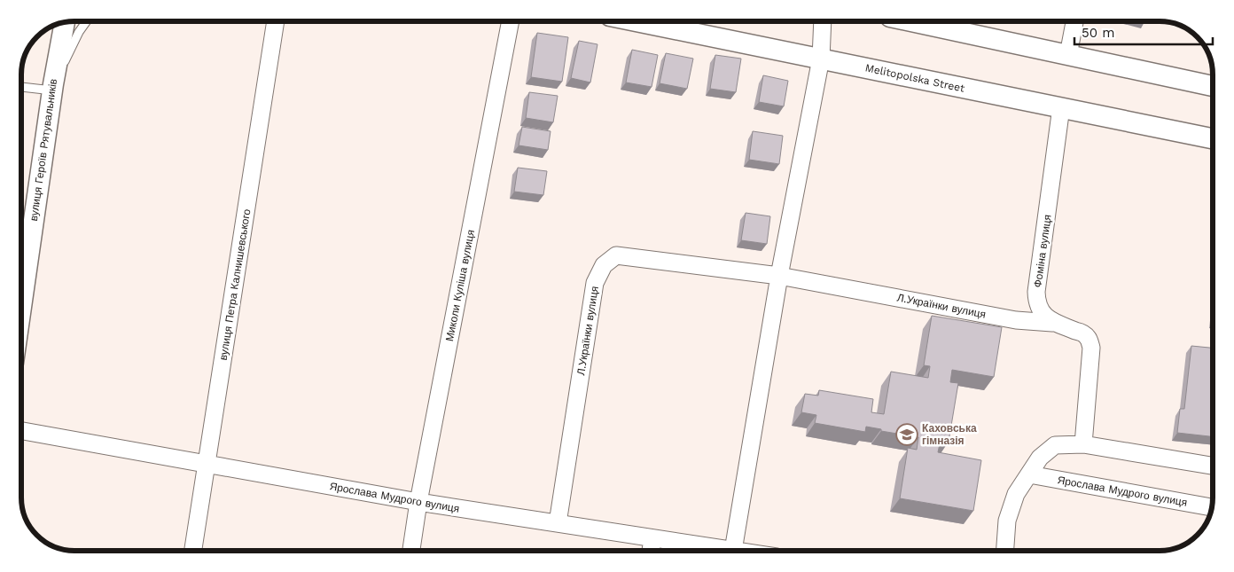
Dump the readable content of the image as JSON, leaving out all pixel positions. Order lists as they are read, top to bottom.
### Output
{
  "streets": {
    "street": [
      "Melitopolska Street",
      "вулиця Героїв Рятувальників",
      "Фоміна вулиця",
      "вулиця Петра Калнишевського",
      "Миколи Куліша вулиця",
      "Л.Українки вулиця",
      "Ярослава Мудрого вулиця"
    ]
  },
  "crossings": [
    ["Melitopolska Street", "Фоміна вулиця"],
    ["Фоміна вулиця", "Л.Українки вулиця"],
    ["вулиця Петра Калнишевського", "Ярослава Мудрого вулиця"],
    ["Миколи Куліша вулиця", "Ярослава Мудрого вулиця"],
    ["Л.Українки вулиця", "Ярослава Мудрого вулиця"]
  ],
  "places": {
    "school or university": ["Каховська гімназія"]
  },
  "scale_bar": "50 m"
}
